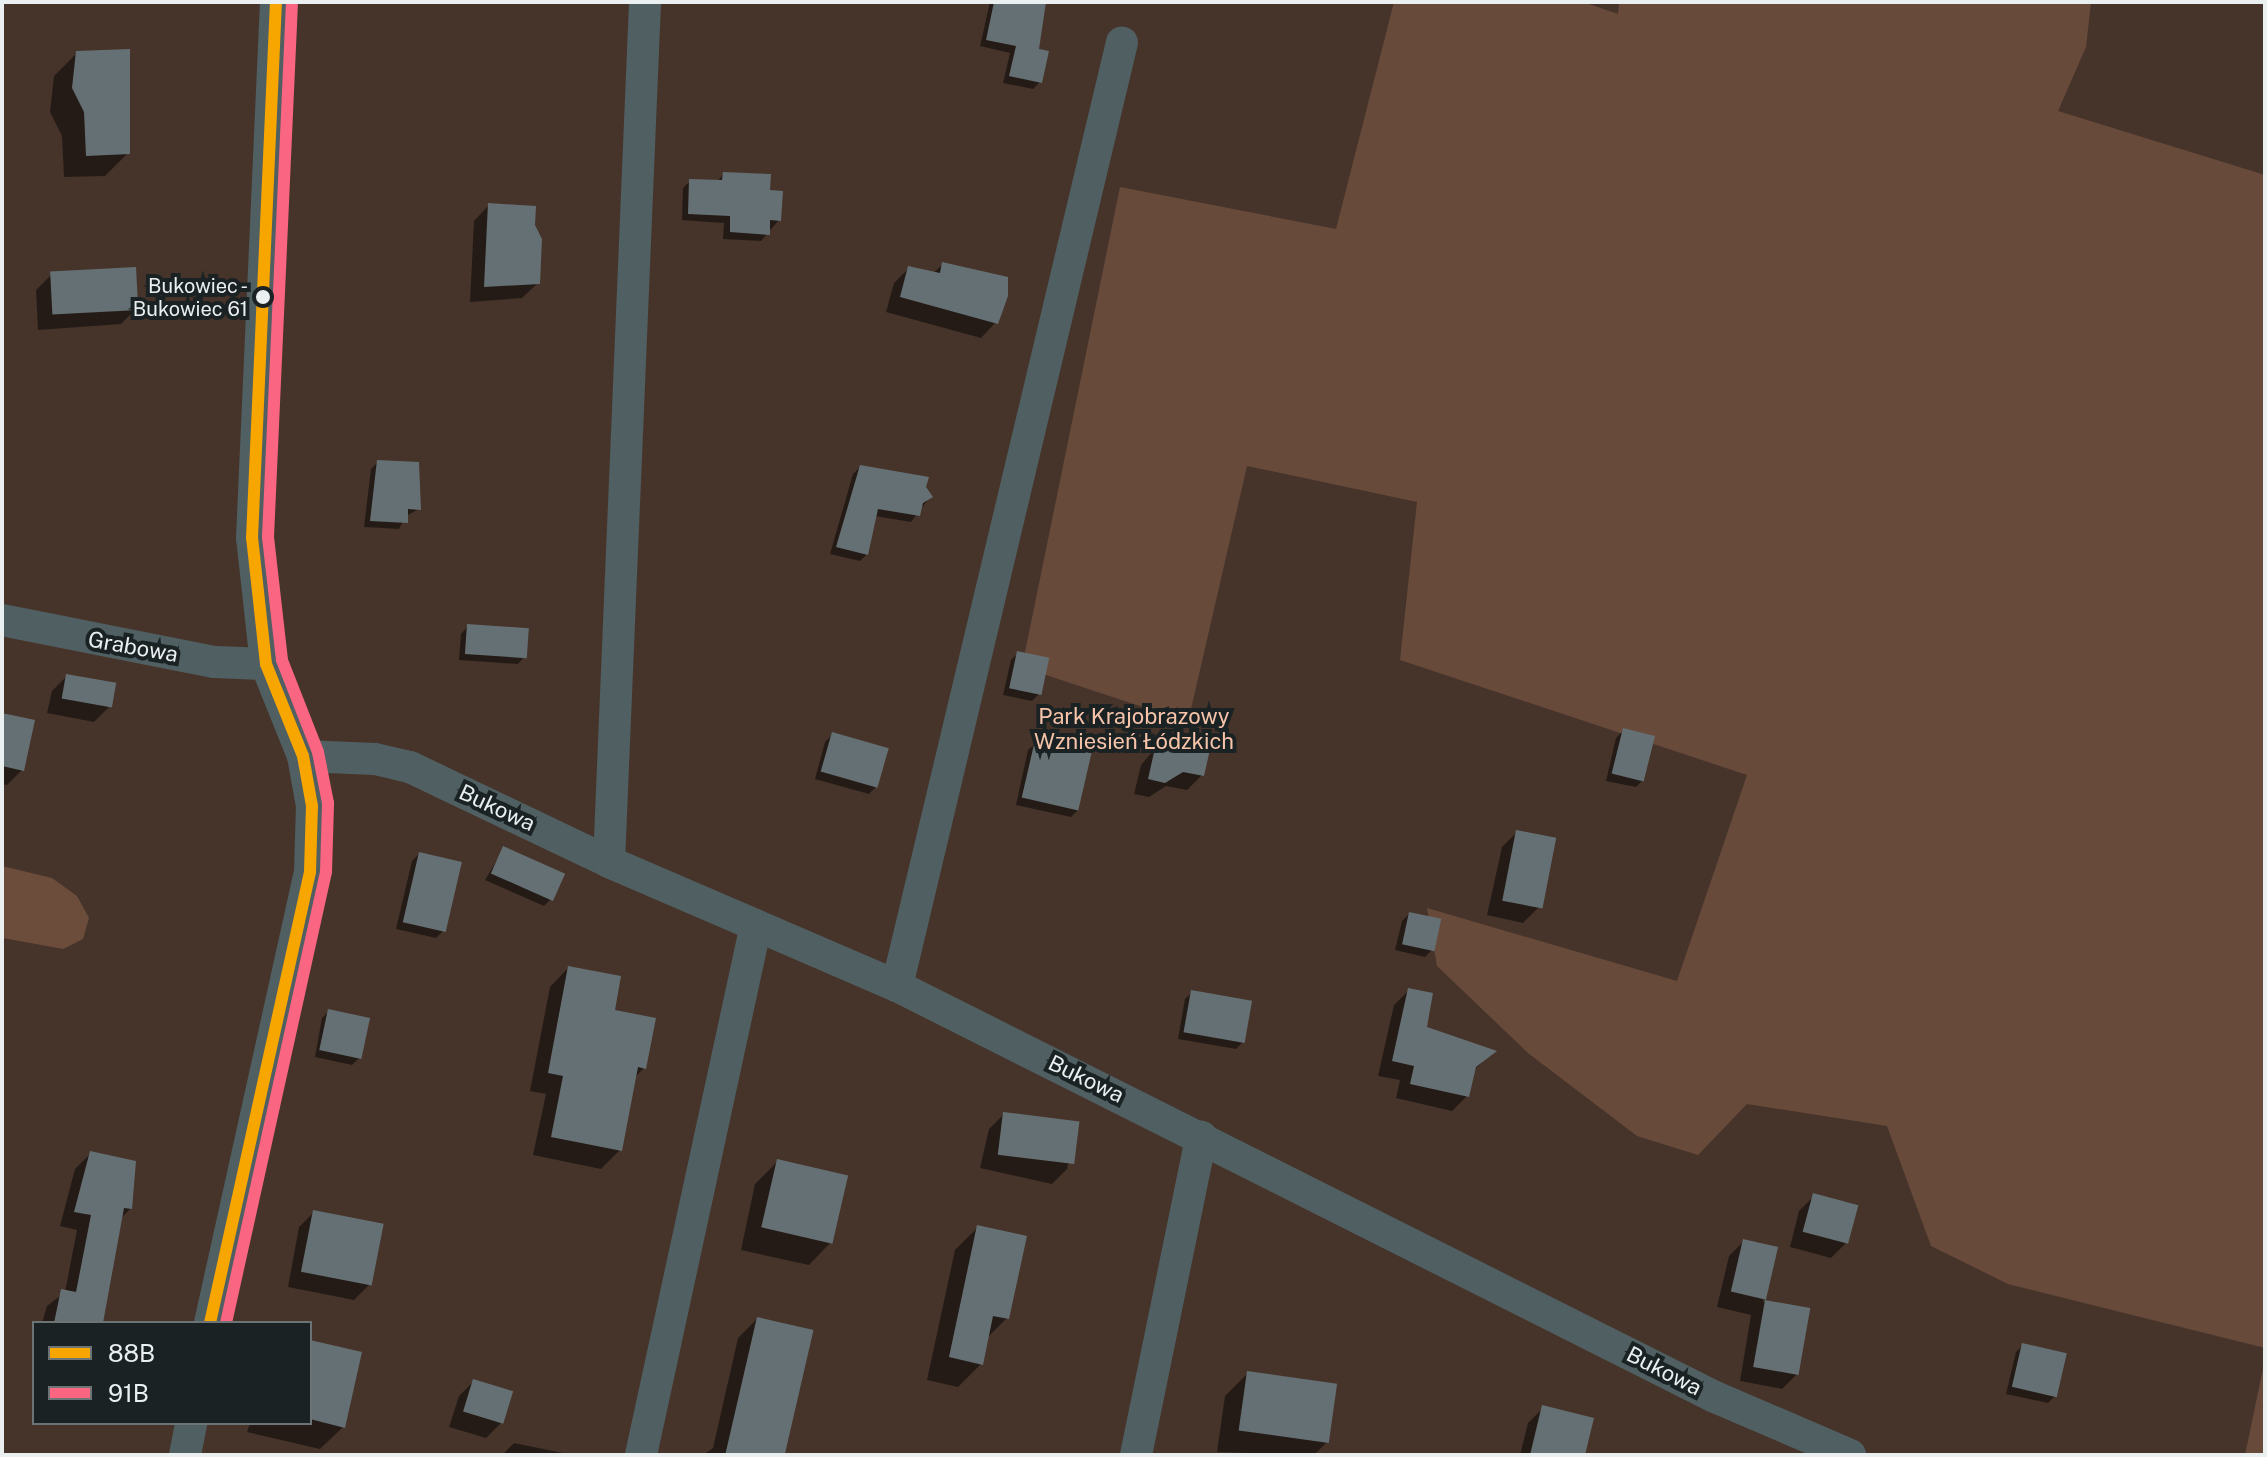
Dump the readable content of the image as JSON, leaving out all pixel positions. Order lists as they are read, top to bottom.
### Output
{
  "streets": {
    "street": ["Grabowa", "Bukowa"]
  },
  "parks": ["Park Krajobrazowy Wzniesień Łódzkich"],
  "places": ["Bukowiec - Bukowiec 61"],
  "lines": ["transit line 88B", "transit line 91B"],
  "legend": ["88B", "91B"]
}
